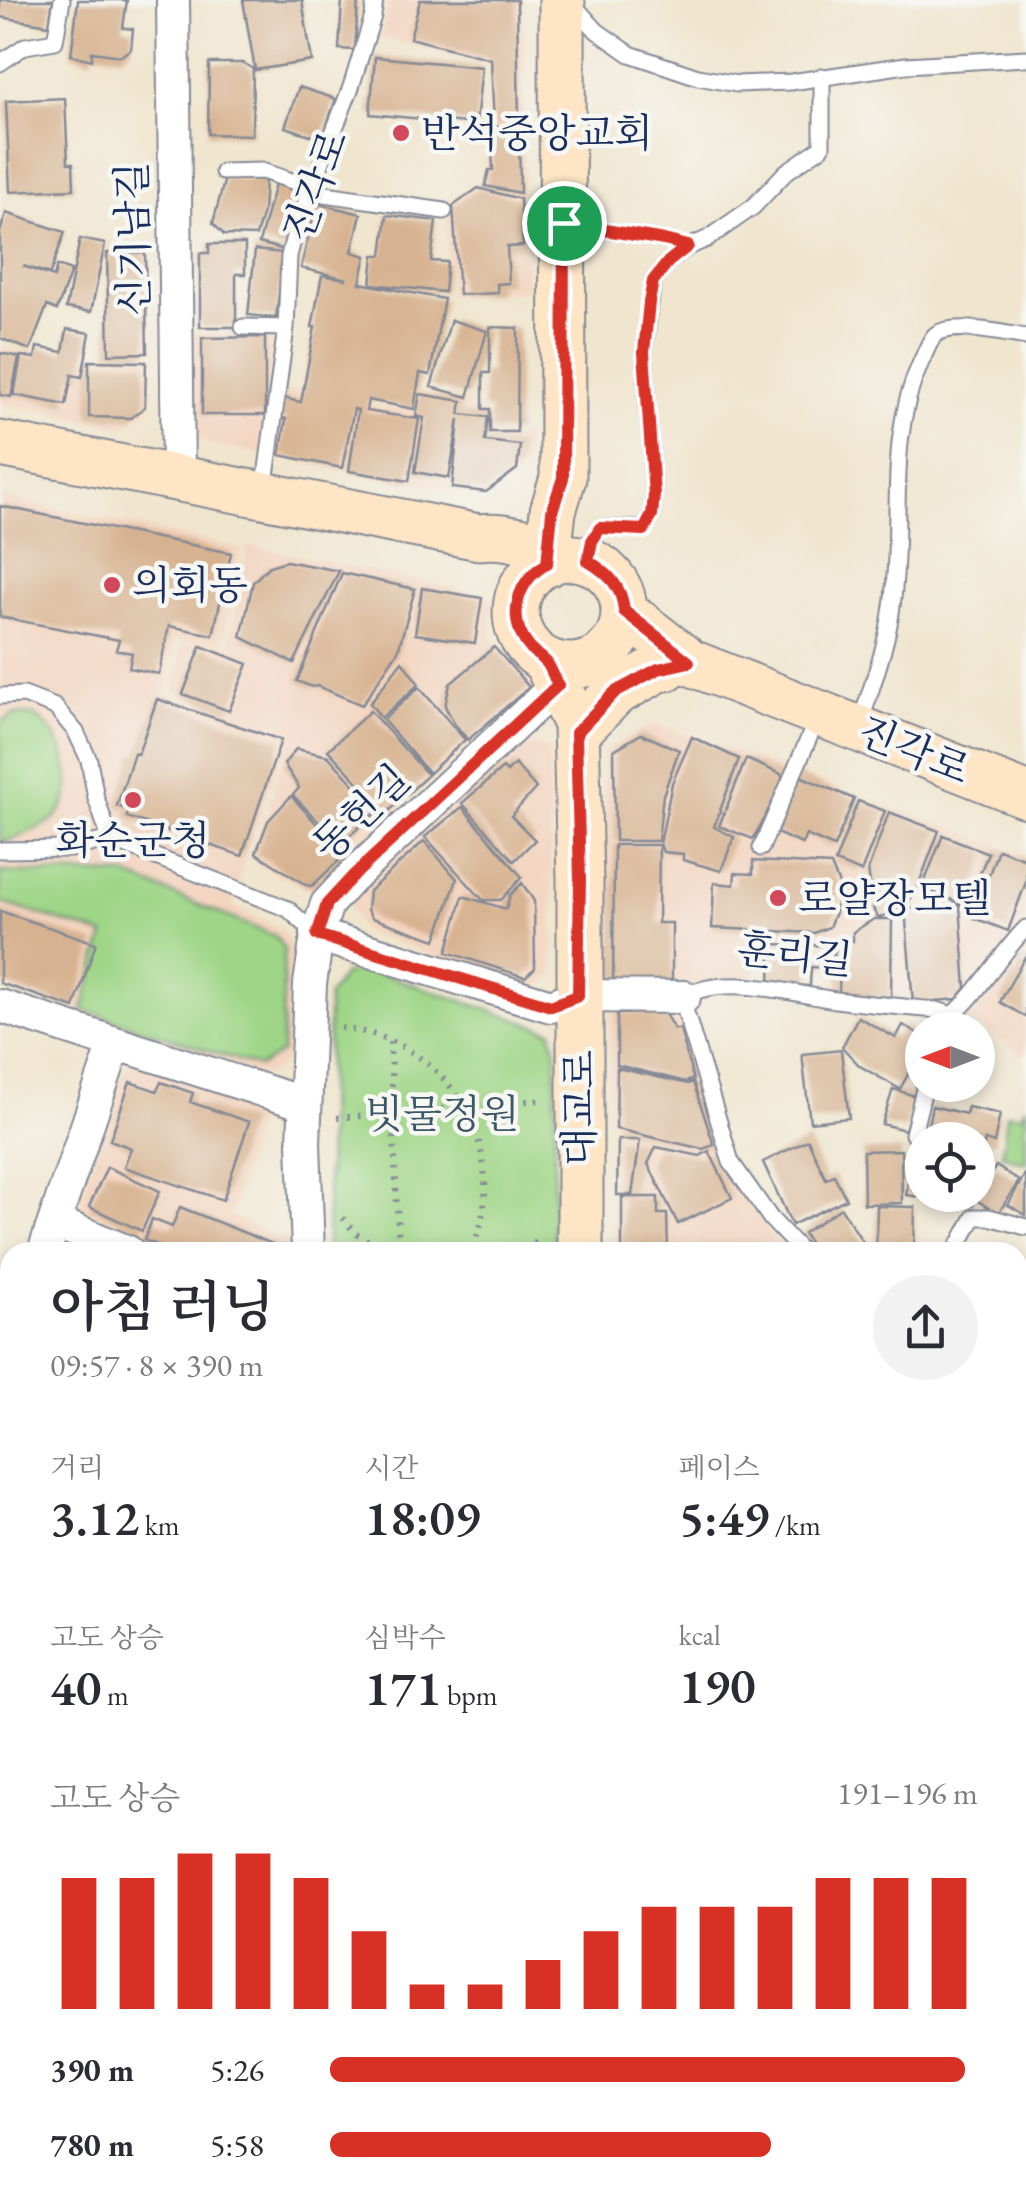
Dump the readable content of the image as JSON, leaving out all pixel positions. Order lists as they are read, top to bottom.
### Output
{
  "streets": {
    "street": [
      "진각로",
      "신기남길",
      "동헌길",
      "대교로"
    ],
    "lane": ["훈리길"]
  },
  "crossings": [
    ["동헌길", "대교로"]
  ],
  "parks": ["빗물정원"],
  "places": [
    "반석중앙교회",
    "의회동",
    "화순군청",
    "로얄장모텔"
  ],
  "north": "left",
  "page": {
    "heading": ["아침 러닝", "09:57 · 8 × 390 m"],
    "stats": [
      ["거리", "3.12 km"],
      ["시간", "18:09"],
      ["페이스", "5:49 /km"],
      ["고도 상승", "40 m"],
      ["심박수", "171 bpm"],
      ["kcal", "190"]
    ],
    "chart": ["고도 상승", "191–196 m"],
    "list": [
      {
        "name": "390 m",
        "note": "5:26"
      },
      {
        "name": "780 m",
        "note": "5:58"
      }
    ]
  }
}
